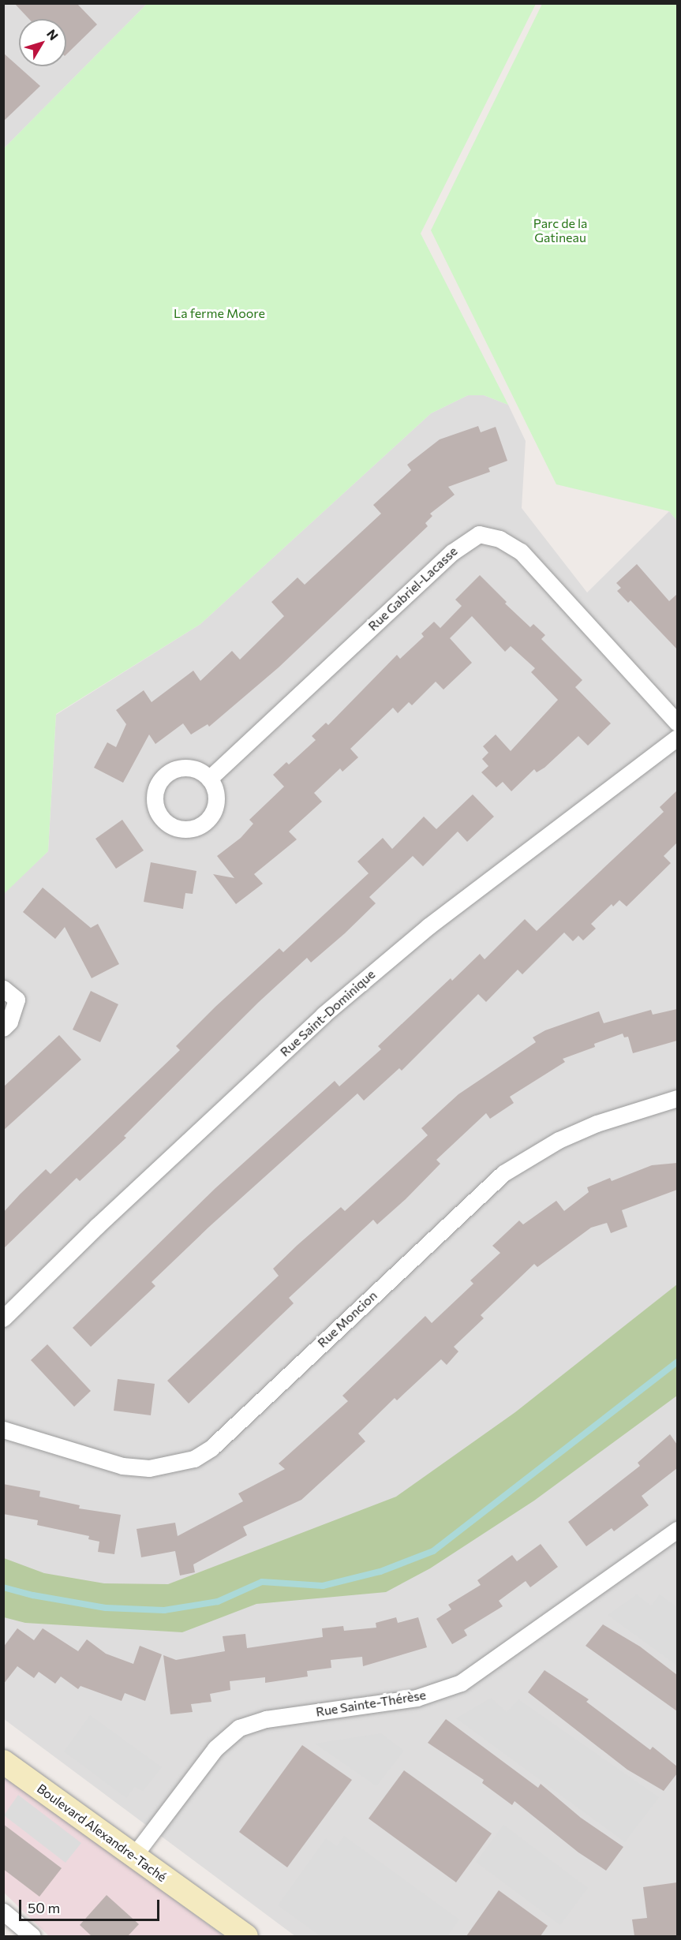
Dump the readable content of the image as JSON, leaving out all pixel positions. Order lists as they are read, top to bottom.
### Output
{
  "streets": {
    "main road": ["Boulevard Alexandre-Taché"],
    "street": [
      "Rue Gabriel-Lacasse",
      "Rue Saint-Dominique",
      "Rue Moncion",
      "Rue Sainte-Thérèse"
    ]
  },
  "crossings": [
    ["Rue Sainte-Thérèse", "Boulevard Alexandre-Taché"]
  ],
  "parks": ["Parc de la Gatineau", "La ferme Moore"],
  "scale_bar": "50 m",
  "north": "top right"
}
